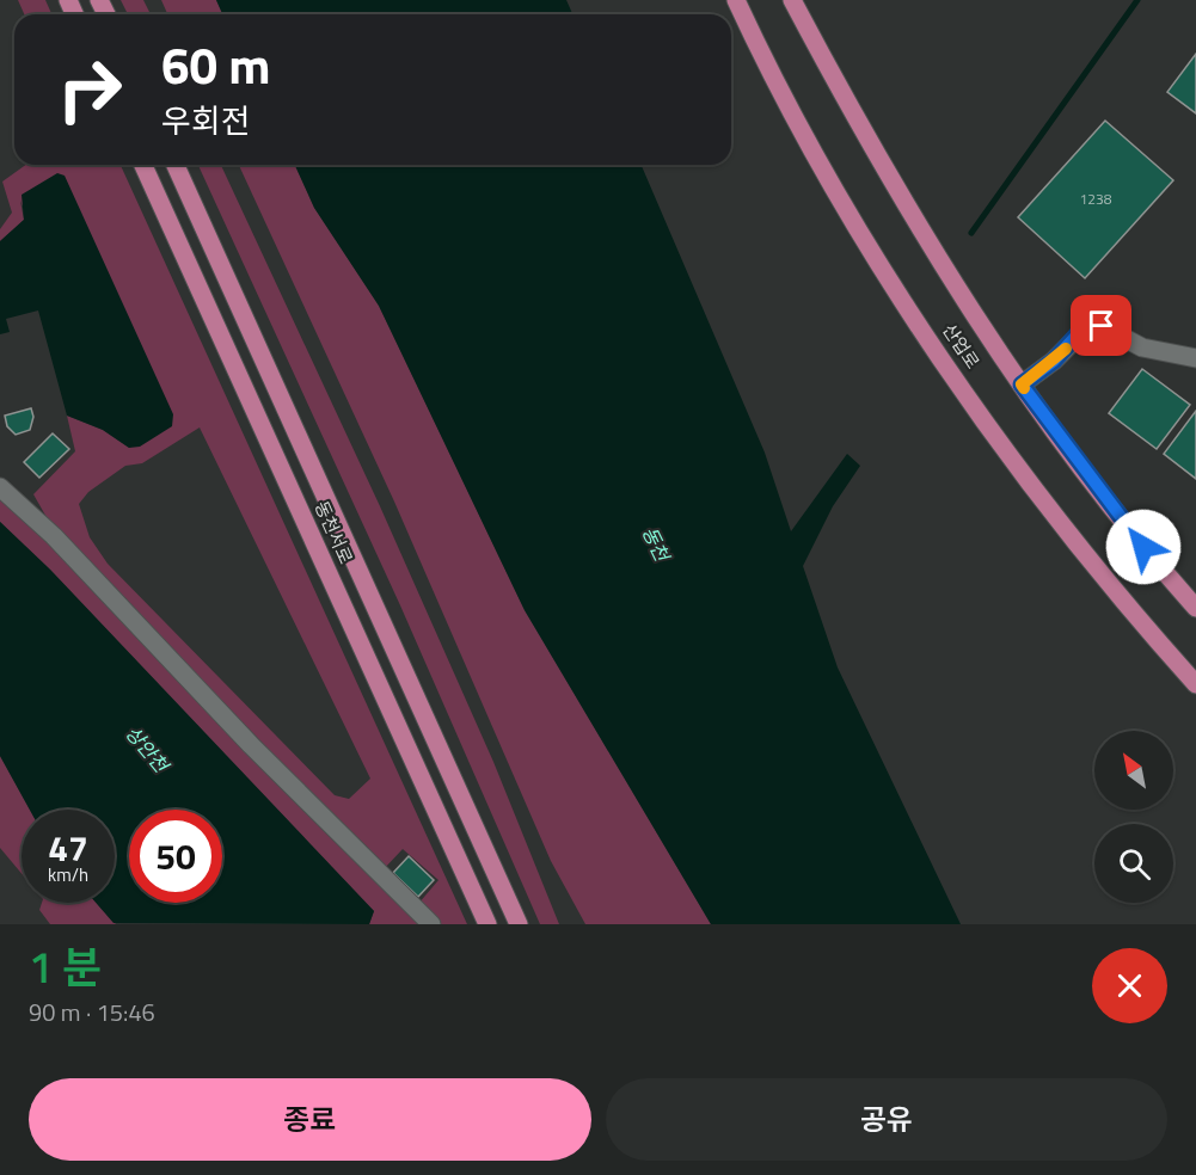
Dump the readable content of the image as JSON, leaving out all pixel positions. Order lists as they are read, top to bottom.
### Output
{
  "streets": {
    "main road": ["산업로", "동천서로"]
  },
  "water": ["동천", "상안천"],
  "house_numbers": ["1238"],
  "north": "top left",
  "page": {
    "turn": ["60 m", "우회전"],
    "speed": "47 km/h",
    "limit": "50",
    "heading": ["1 분", "90 m · 15:46"],
    "buttons": ["종료", "공유"]
  }
}
